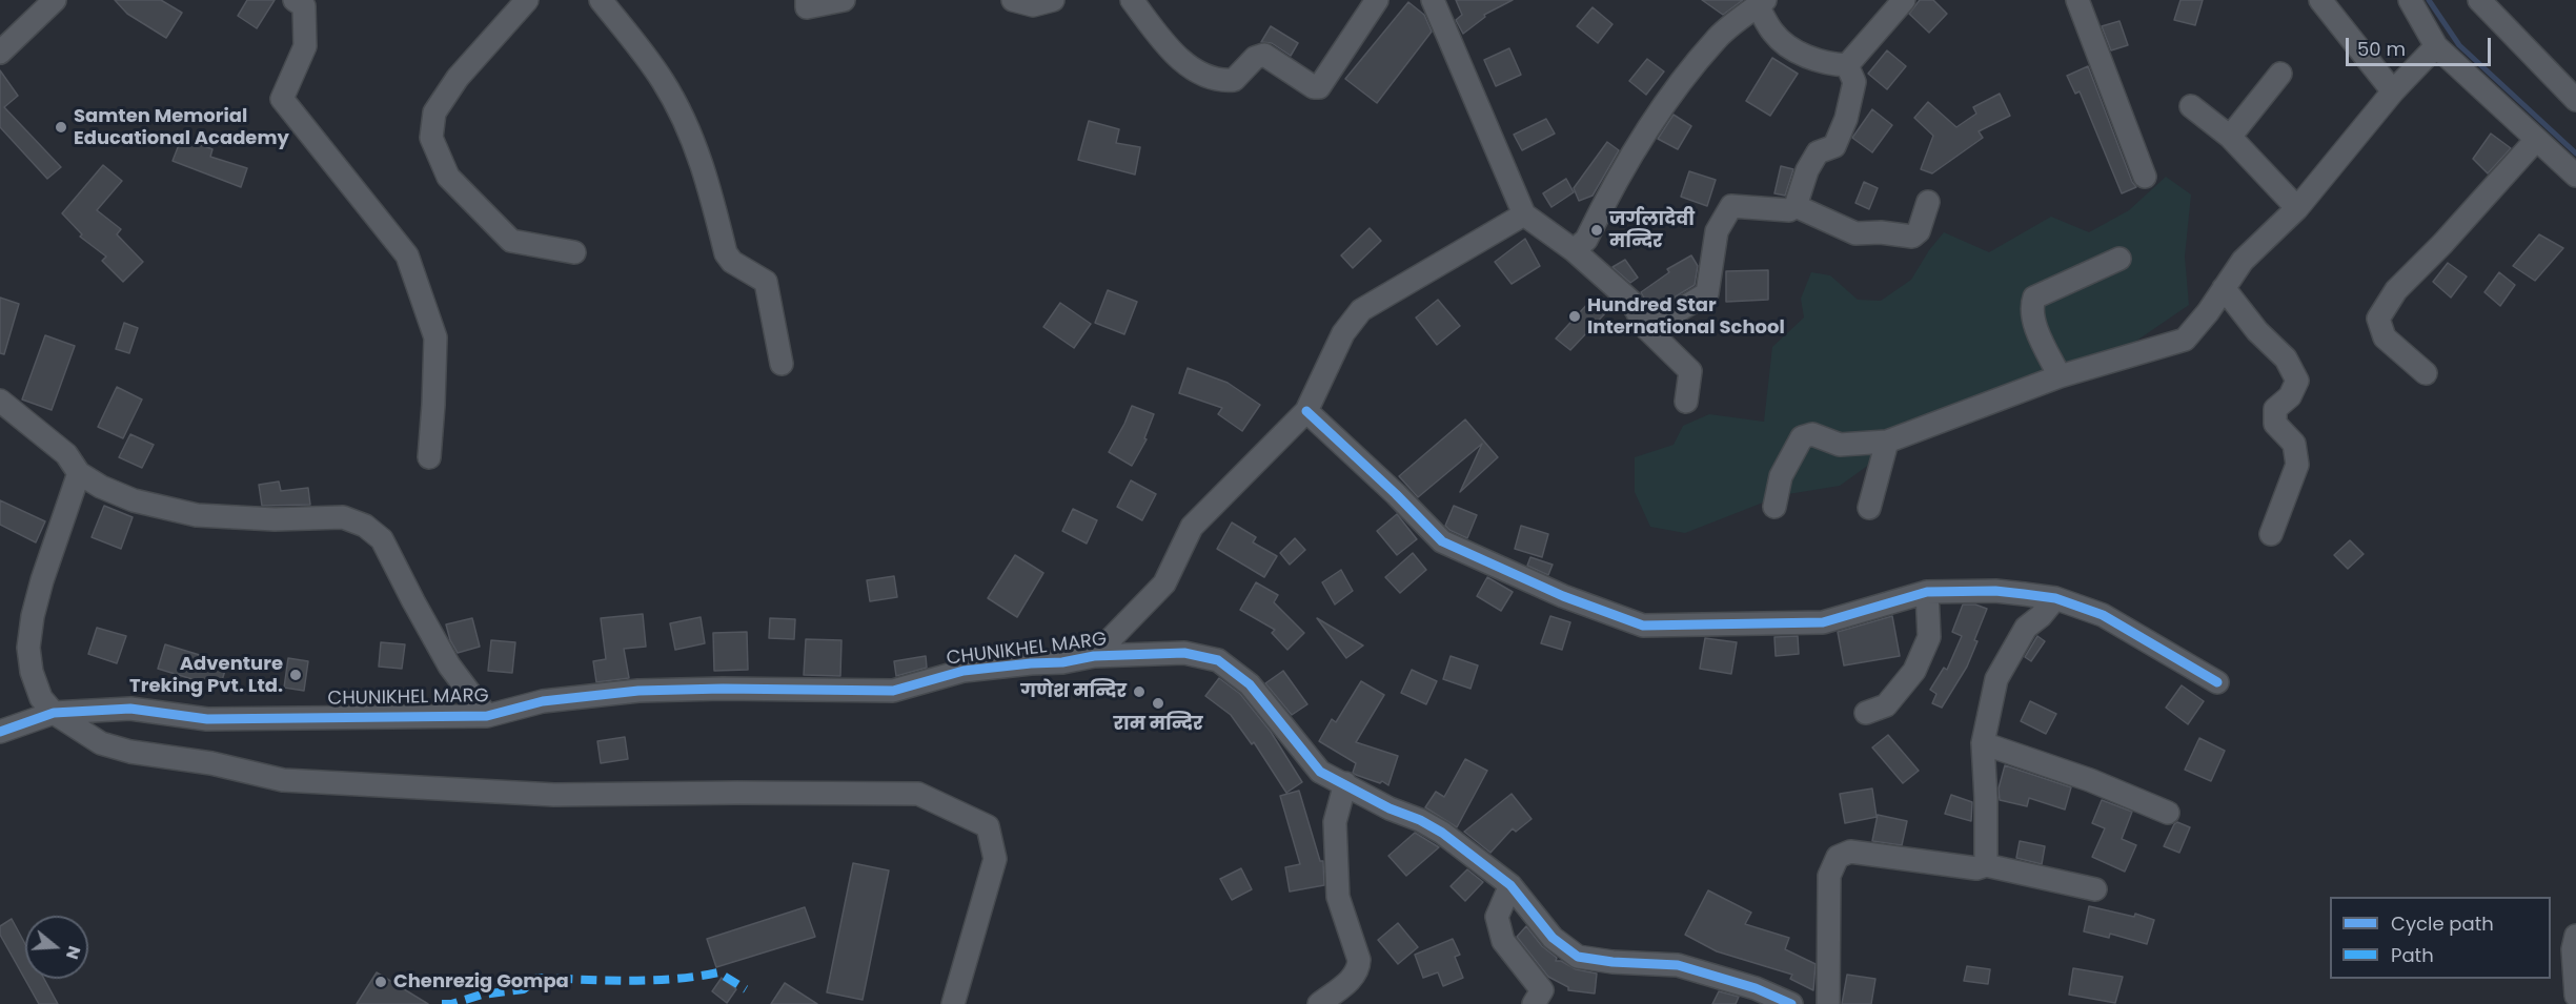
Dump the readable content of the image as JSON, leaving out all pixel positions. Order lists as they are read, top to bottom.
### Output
{
  "streets": {
    "street": ["CHUNIKHEL MARG"]
  },
  "places": [
    "Samten Memorial Educational Academy",
    "जर्गलादेवी मन्दिर",
    "Hundred Star International School",
    "Adventure Treking Pvt. Ltd.",
    "गणेश मन्दिर",
    "राम मन्दिर",
    "Chenrezig Gompa"
  ],
  "legend": ["Cycle path", "Path"],
  "scale_bar": "50 m",
  "north": "right"
}
